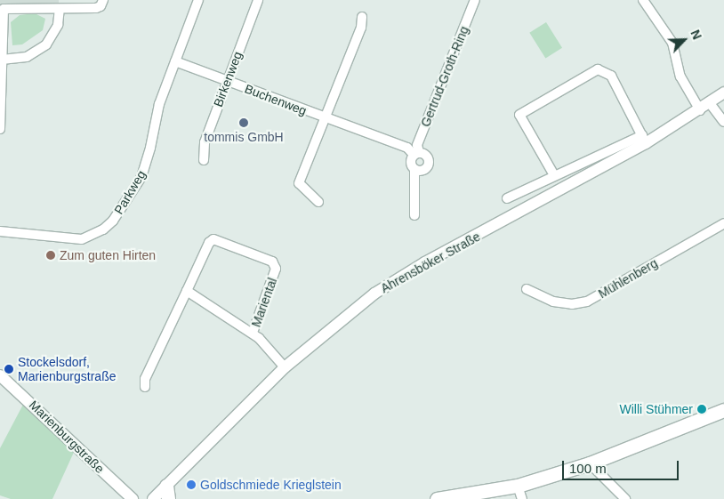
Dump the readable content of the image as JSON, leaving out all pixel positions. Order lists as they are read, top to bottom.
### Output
{
  "streets": {
    "street": [
      "Gertrud-Groth-Ring",
      "Birkenweg",
      "Buchenweg",
      "Parkweg",
      "Ahrensböker Straße",
      "Mühlenberg",
      "Mariental",
      "Marienburgstraße"
    ]
  },
  "crossings": [
    ["Birkenweg", "Buchenweg"],
    ["Buchenweg", "Parkweg"],
    ["Ahrensböker Straße", "Mariental"]
  ],
  "places": [
    "tommis GmbH",
    "Zum guten Hirten",
    "Stockelsdorf, Marienburgstraße",
    "Willi Stühmer",
    "Goldschmiede Krieglstein"
  ],
  "scale_bar": "100 m",
  "north": "top right"
}
